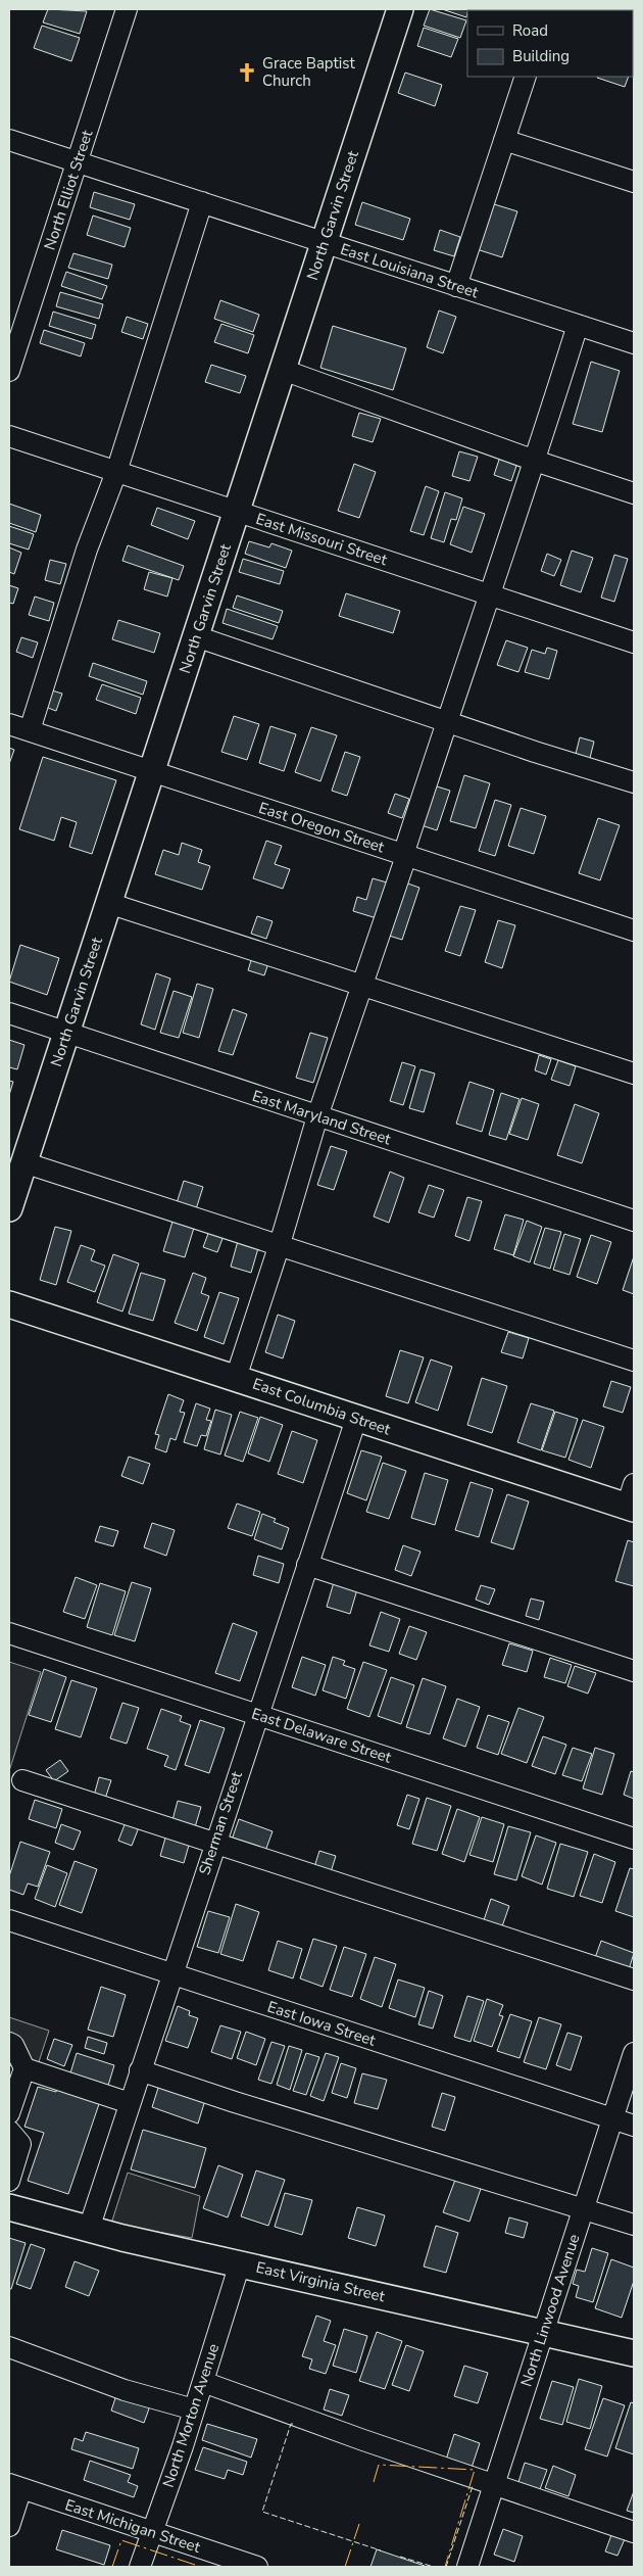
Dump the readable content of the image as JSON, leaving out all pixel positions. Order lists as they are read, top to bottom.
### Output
{
  "streets": {
    "main road": ["North Garvin Street", "East Columbia Street", "East Virginia Street"],
    "street": [
      "North Elliot Street",
      "East Louisiana Street",
      "East Missouri Street",
      "East Oregon Street",
      "East Maryland Street",
      "East Delaware Street",
      "Sherman Street",
      "East Iowa Street",
      "North Linwood Avenue",
      "North Morton Avenue",
      "East Michigan Street"
    ]
  },
  "crossings": [
    ["North Elliot Street", "East Louisiana Street"],
    ["North Garvin Street", "East Louisiana Street"],
    ["North Garvin Street", "East Missouri Street"],
    ["North Garvin Street", "East Oregon Street"],
    ["North Garvin Street", "East Maryland Street"],
    ["East Columbia Street", "Sherman Street"],
    ["East Delaware Street", "Sherman Street"],
    ["Sherman Street", "East Iowa Street"],
    ["Sherman Street", "East Virginia Street"],
    ["East Iowa Street", "North Linwood Avenue"],
    ["East Virginia Street", "North Linwood Avenue"],
    ["East Virginia Street", "North Morton Avenue"],
    ["North Morton Avenue", "East Michigan Street"]
  ],
  "places": {
    "church": ["Grace Baptist Church"]
  },
  "legend": ["Road", "Building"]
}
